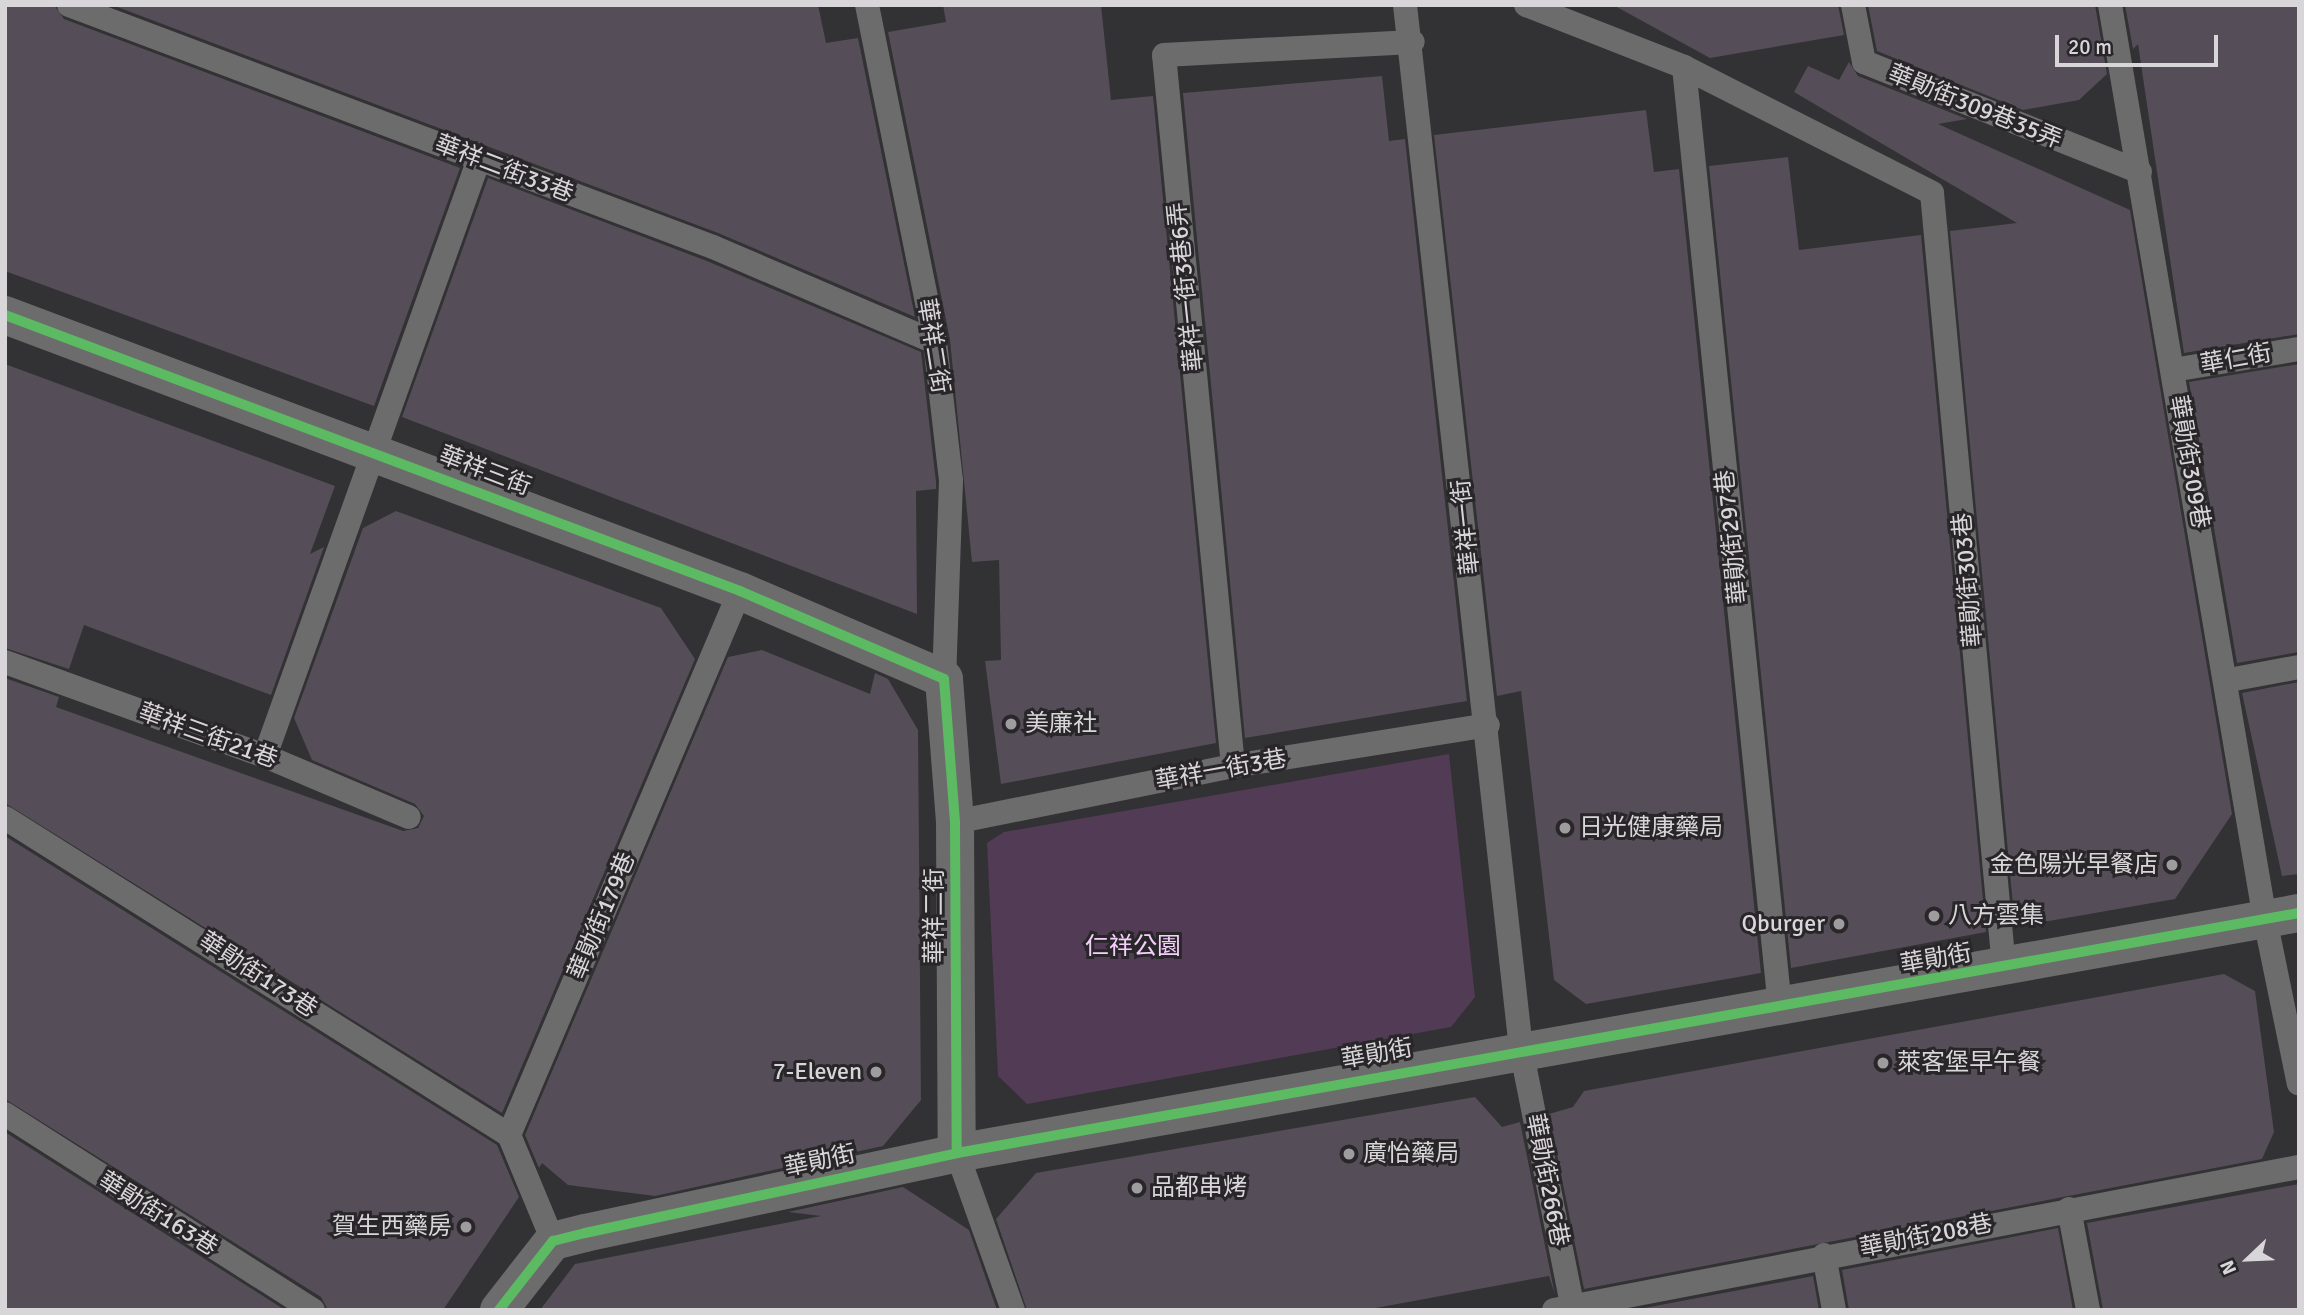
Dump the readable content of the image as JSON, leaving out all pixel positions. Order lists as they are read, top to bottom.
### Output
{
  "streets": {
    "street": ["華祥二街", "華祥三街", "華勛街"],
    "lane": [
      "華勛街309巷35弄",
      "華祥二街33巷",
      "華祥一街3巷6弄",
      "華仁街",
      "華勛街309巷",
      "華祥一街",
      "華勛街297巷",
      "華勛街303巷",
      "華祥三街21巷",
      "華祥一街3巷",
      "華勛街179巷",
      "華勛街173巷",
      "華勛街266巷",
      "華勛街163巷",
      "華勛街208巷"
    ]
  },
  "crossings": [
    ["華勛街309巷35弄", "華勛街309巷"],
    ["華祥二街33巷", "華祥二街"],
    ["華祥一街3巷6弄", "華祥一街"],
    ["華祥一街3巷6弄", "華祥一街3巷"],
    ["華祥二街", "華祥三街"],
    ["華祥二街", "華祥一街3巷"],
    ["華祥二街", "華勛街"],
    ["華仁街", "華勛街309巷"],
    ["華勛街309巷", "華勛街"],
    ["華祥三街", "華勛街179巷"],
    ["華祥一街", "華祥一街3巷"],
    ["華祥一街", "華勛街"],
    ["華祥一街", "華勛街266巷"],
    ["華勛街297巷", "華勛街303巷"],
    ["華勛街297巷", "華勛街"],
    ["華勛街303巷", "華勛街"],
    ["華勛街179巷", "華勛街173巷"],
    ["華勛街", "華勛街266巷"],
    ["華勛街266巷", "華勛街208巷"]
  ],
  "parks": ["仁祥公園"],
  "places": [
    "美廉社",
    "日光健康藥局",
    "金色陽光早餐店",
    "八方雲集",
    "Qburger",
    "萊客堡早午餐",
    "7-Eleven",
    "廣怡藥局",
    "品都串烤",
    "賀生西藥房"
  ],
  "scale_bar": "20 m",
  "north": "bottom left"
}
